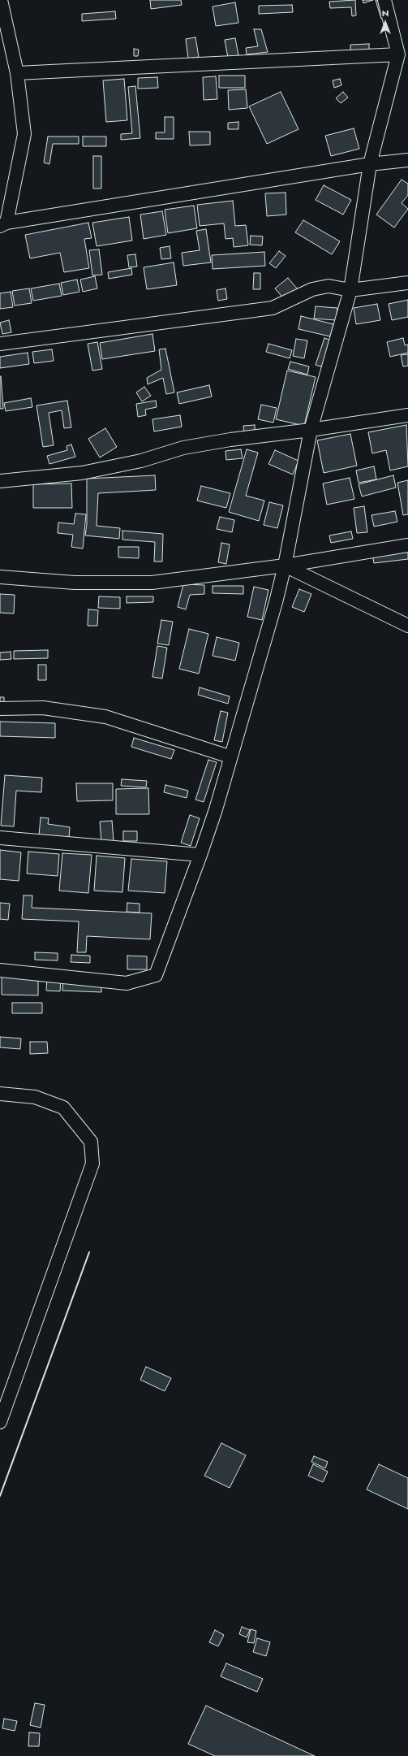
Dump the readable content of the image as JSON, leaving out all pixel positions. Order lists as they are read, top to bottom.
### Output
{
  "north": "top"
}
